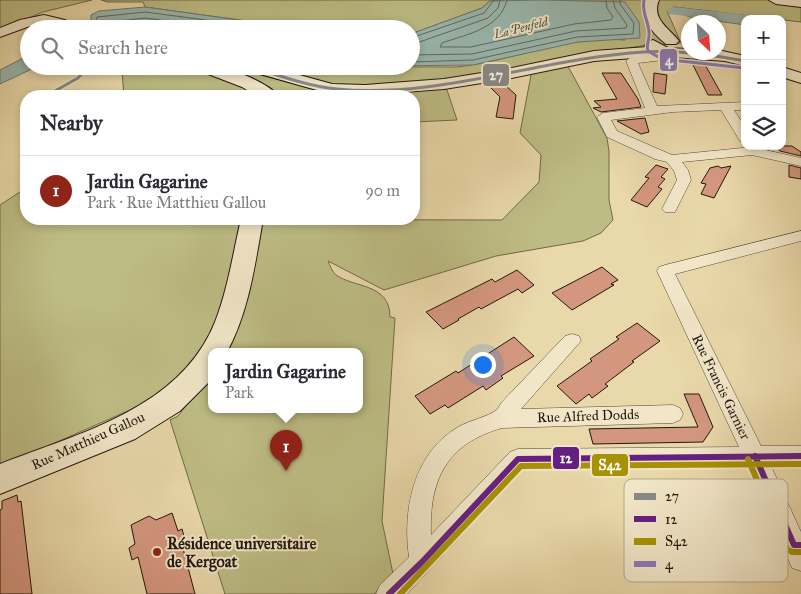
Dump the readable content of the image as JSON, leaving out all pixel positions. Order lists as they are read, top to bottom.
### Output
{
  "streets": {
    "street": ["Rue Francis Garnier", "Rue Alfred Dodds", "Rue Matthieu Gallou"]
  },
  "water": ["La Penfeld"],
  "places": ["Résidence universitaire de Kergoat"],
  "lines": [
    "transit line 4",
    "transit line 27",
    "transit line 12",
    "transit line S42"
  ],
  "legend": [
    "27",
    "12",
    "S42",
    "4"
  ],
  "north": "bottom right",
  "page": {
    "map_buttons": ["+", "−"],
    "search": "Search here",
    "heading": "Nearby",
    "list": [
      {
        "mark": "1",
        "name": "Jardin Gagarine",
        "note": "Park · Rue Matthieu Gallou",
        "value": "90 m"
      }
    ],
    "popup": ["Jardin Gagarine", "Park"],
    "pins": "1"
  }
}
